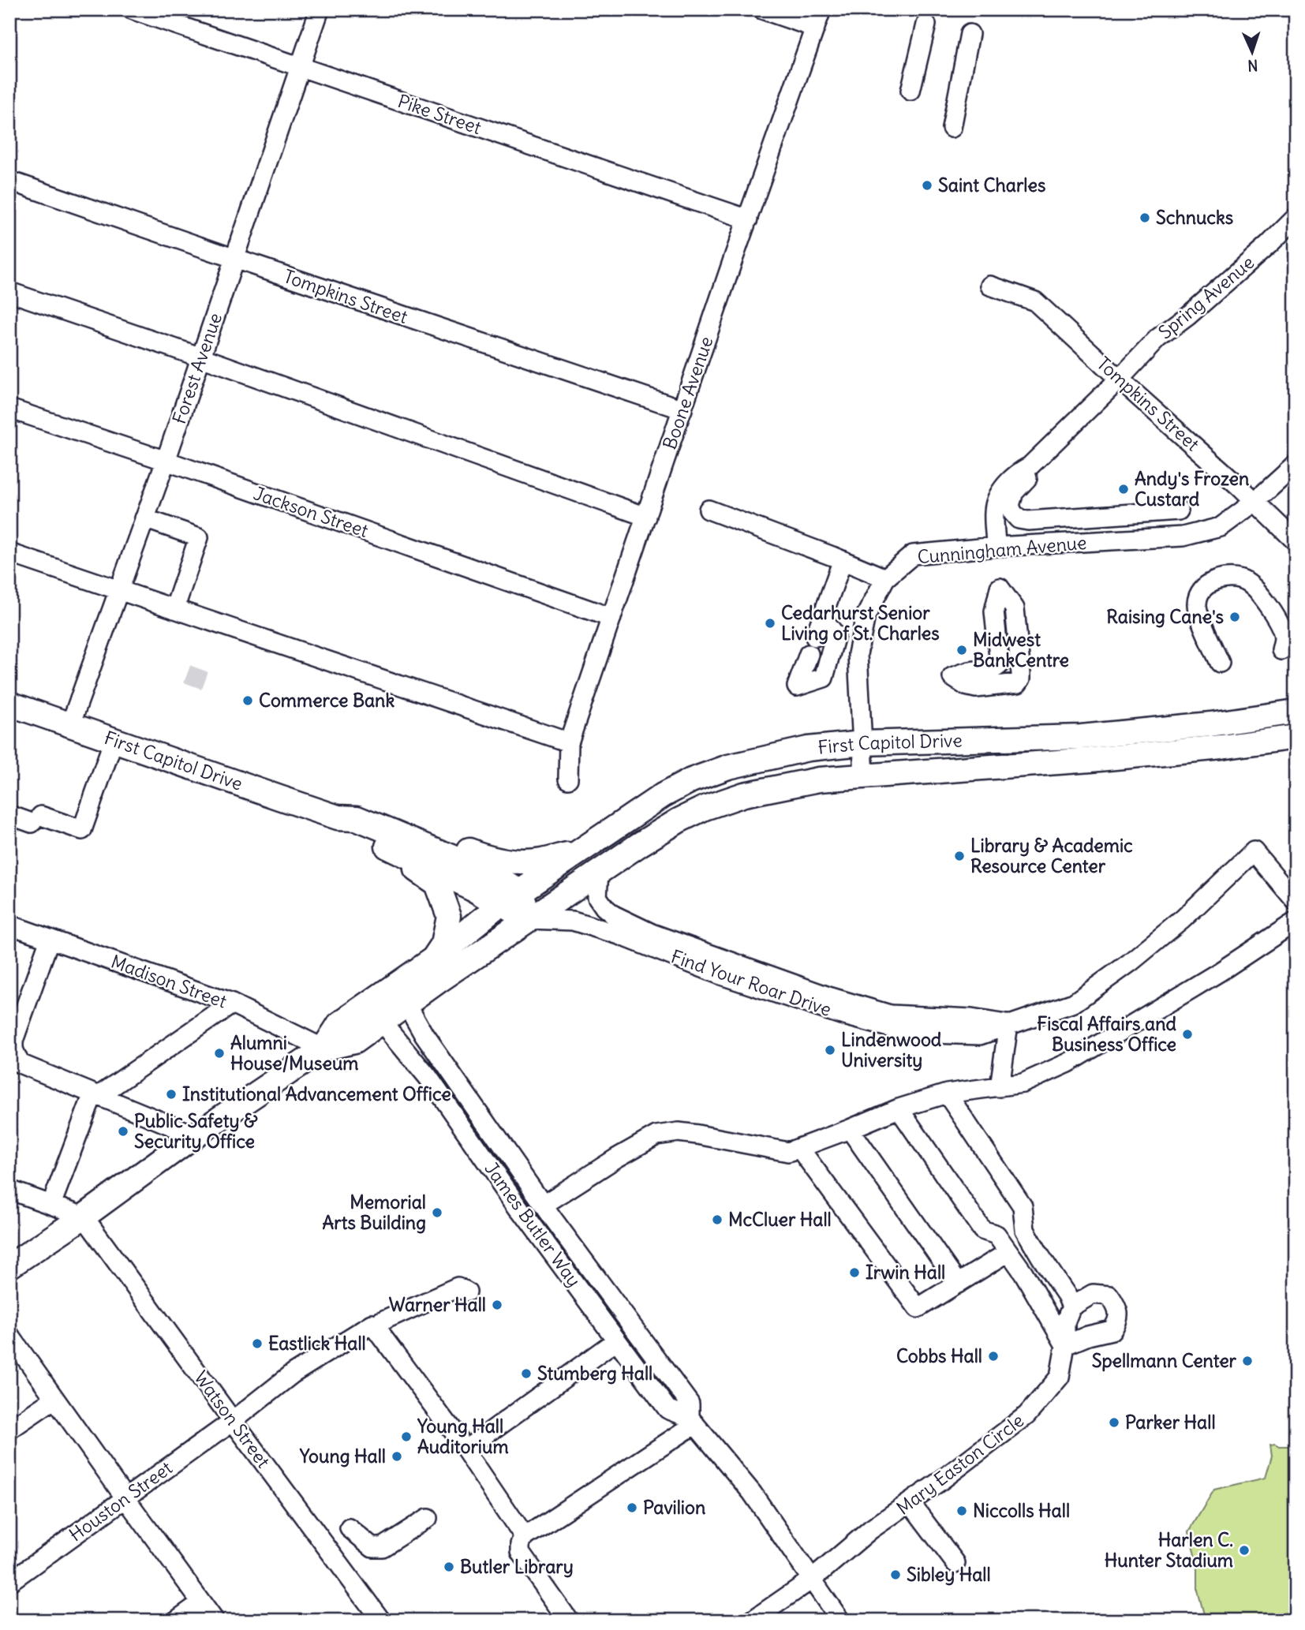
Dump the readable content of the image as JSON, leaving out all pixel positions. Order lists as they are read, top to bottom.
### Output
{
  "streets": {
    "main road": ["First Capitol Drive"],
    "street": [
      "Pike Street",
      "Tompkins Street",
      "Spring Avenue",
      "Forest Avenue",
      "Boone Avenue",
      "Jackson Street",
      "Cunningham Avenue",
      "Madison Street",
      "Find Your Roar Drive",
      "James Butler Way",
      "Watson Street",
      "Mary Easton Circle",
      "Houston Street"
    ]
  },
  "crossings": [
    ["Pike Street", "Forest Avenue"],
    ["Pike Street", "Boone Avenue"],
    ["Tompkins Street", "Spring Avenue"],
    ["Tompkins Street", "Forest Avenue"],
    ["Tompkins Street", "Boone Avenue"],
    ["Tompkins Street", "Cunningham Avenue"],
    ["Spring Avenue", "Cunningham Avenue"],
    ["Forest Avenue", "Jackson Street"],
    ["Forest Avenue", "First Capitol Drive"],
    ["Boone Avenue", "Jackson Street"],
    ["Cunningham Avenue", "First Capitol Drive"],
    ["First Capitol Drive", "Find Your Roar Drive"],
    ["James Butler Way", "Mary Easton Circle"],
    ["Watson Street", "Houston Street"]
  ],
  "places": [
    "Saint Charles",
    "Schnucks",
    "Andy's Frozen Custard",
    "Raising Cane's",
    "Cedarhurst Senior Living of St. Charles",
    "Midwest BankCentre",
    "Commerce Bank",
    "Library & Academic Resource Center",
    "Fiscal Affairs and Business Office",
    "Lindenwood University",
    "Alumni House/Museum",
    "Institutional Advancement Office",
    "Public Safety & Security Office",
    "Memorial Arts Building",
    "McCluer Hall",
    "Irwin Hall",
    "Warner Hall",
    "Eastlick Hall",
    "Cobbs Hall",
    "Spellmann Center",
    "Stumberg Hall",
    "Parker Hall",
    "Young Hall Auditorium",
    "Young Hall",
    "Pavilion",
    "Niccolls Hall",
    "Harlen C. Hunter Stadium",
    "Butler Library",
    "Sibley Hall"
  ],
  "north": "bottom"
}
